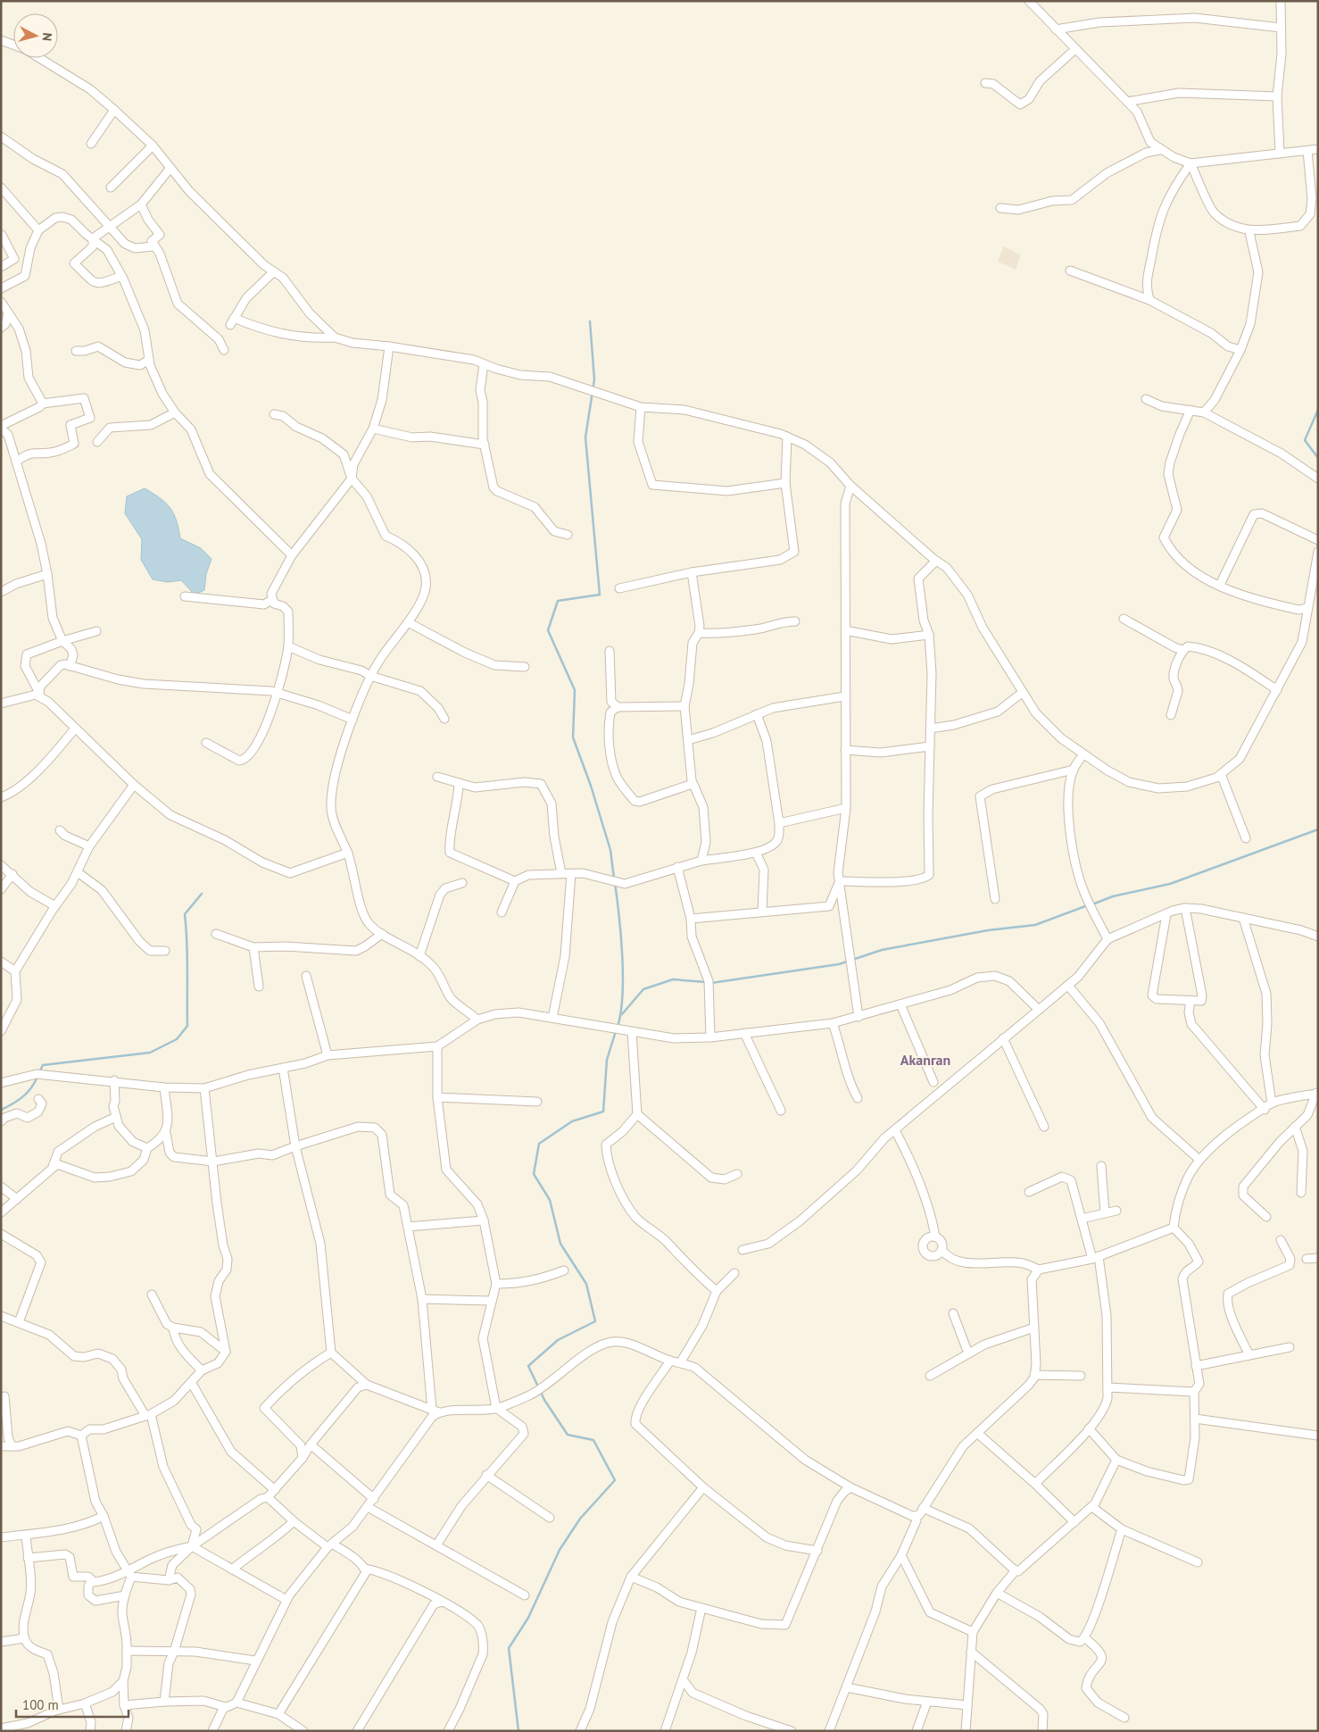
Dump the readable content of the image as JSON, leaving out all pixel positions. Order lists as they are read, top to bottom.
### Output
{
  "districts": ["Akanran"],
  "scale_bar": "100 m",
  "north": "right"
}
